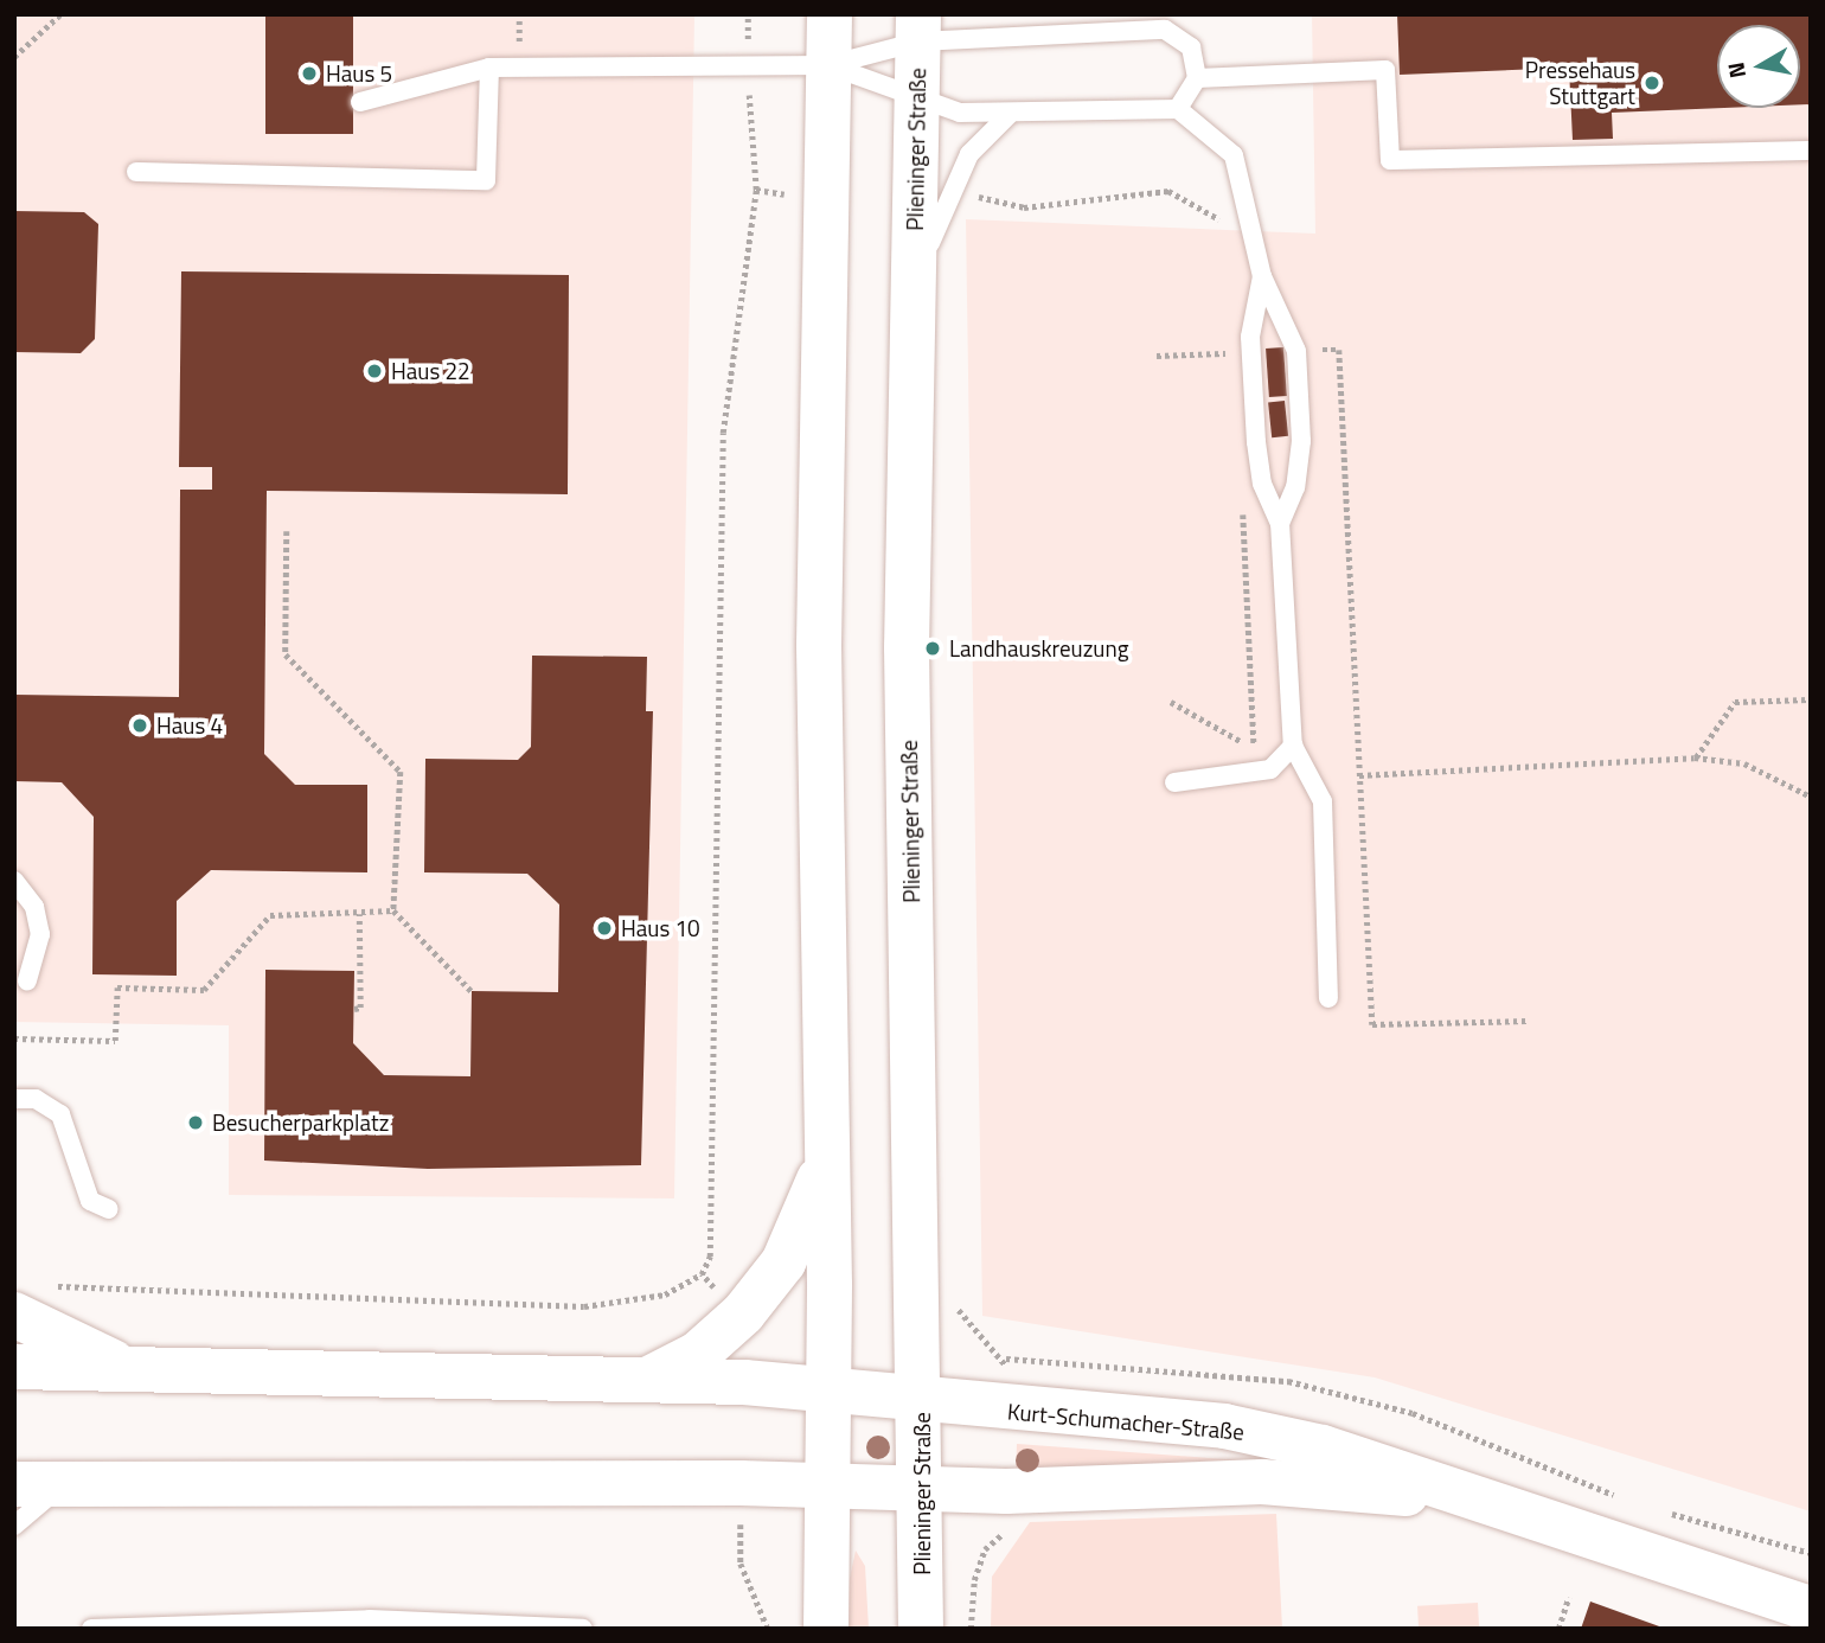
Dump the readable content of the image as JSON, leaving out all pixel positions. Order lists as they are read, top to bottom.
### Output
{
  "streets": {
    "main road": ["Plieninger Straße", "Kurt-Schumacher-Straße"]
  },
  "crossings": [
    ["Plieninger Straße", "Kurt-Schumacher-Straße"]
  ],
  "places": [
    "Haus 5",
    "Pressehaus Stuttgart",
    "Haus 22",
    "Landhauskreuzung",
    "Haus 4",
    "Haus 10",
    "Besucherparkplatz"
  ],
  "north": "left"
}
